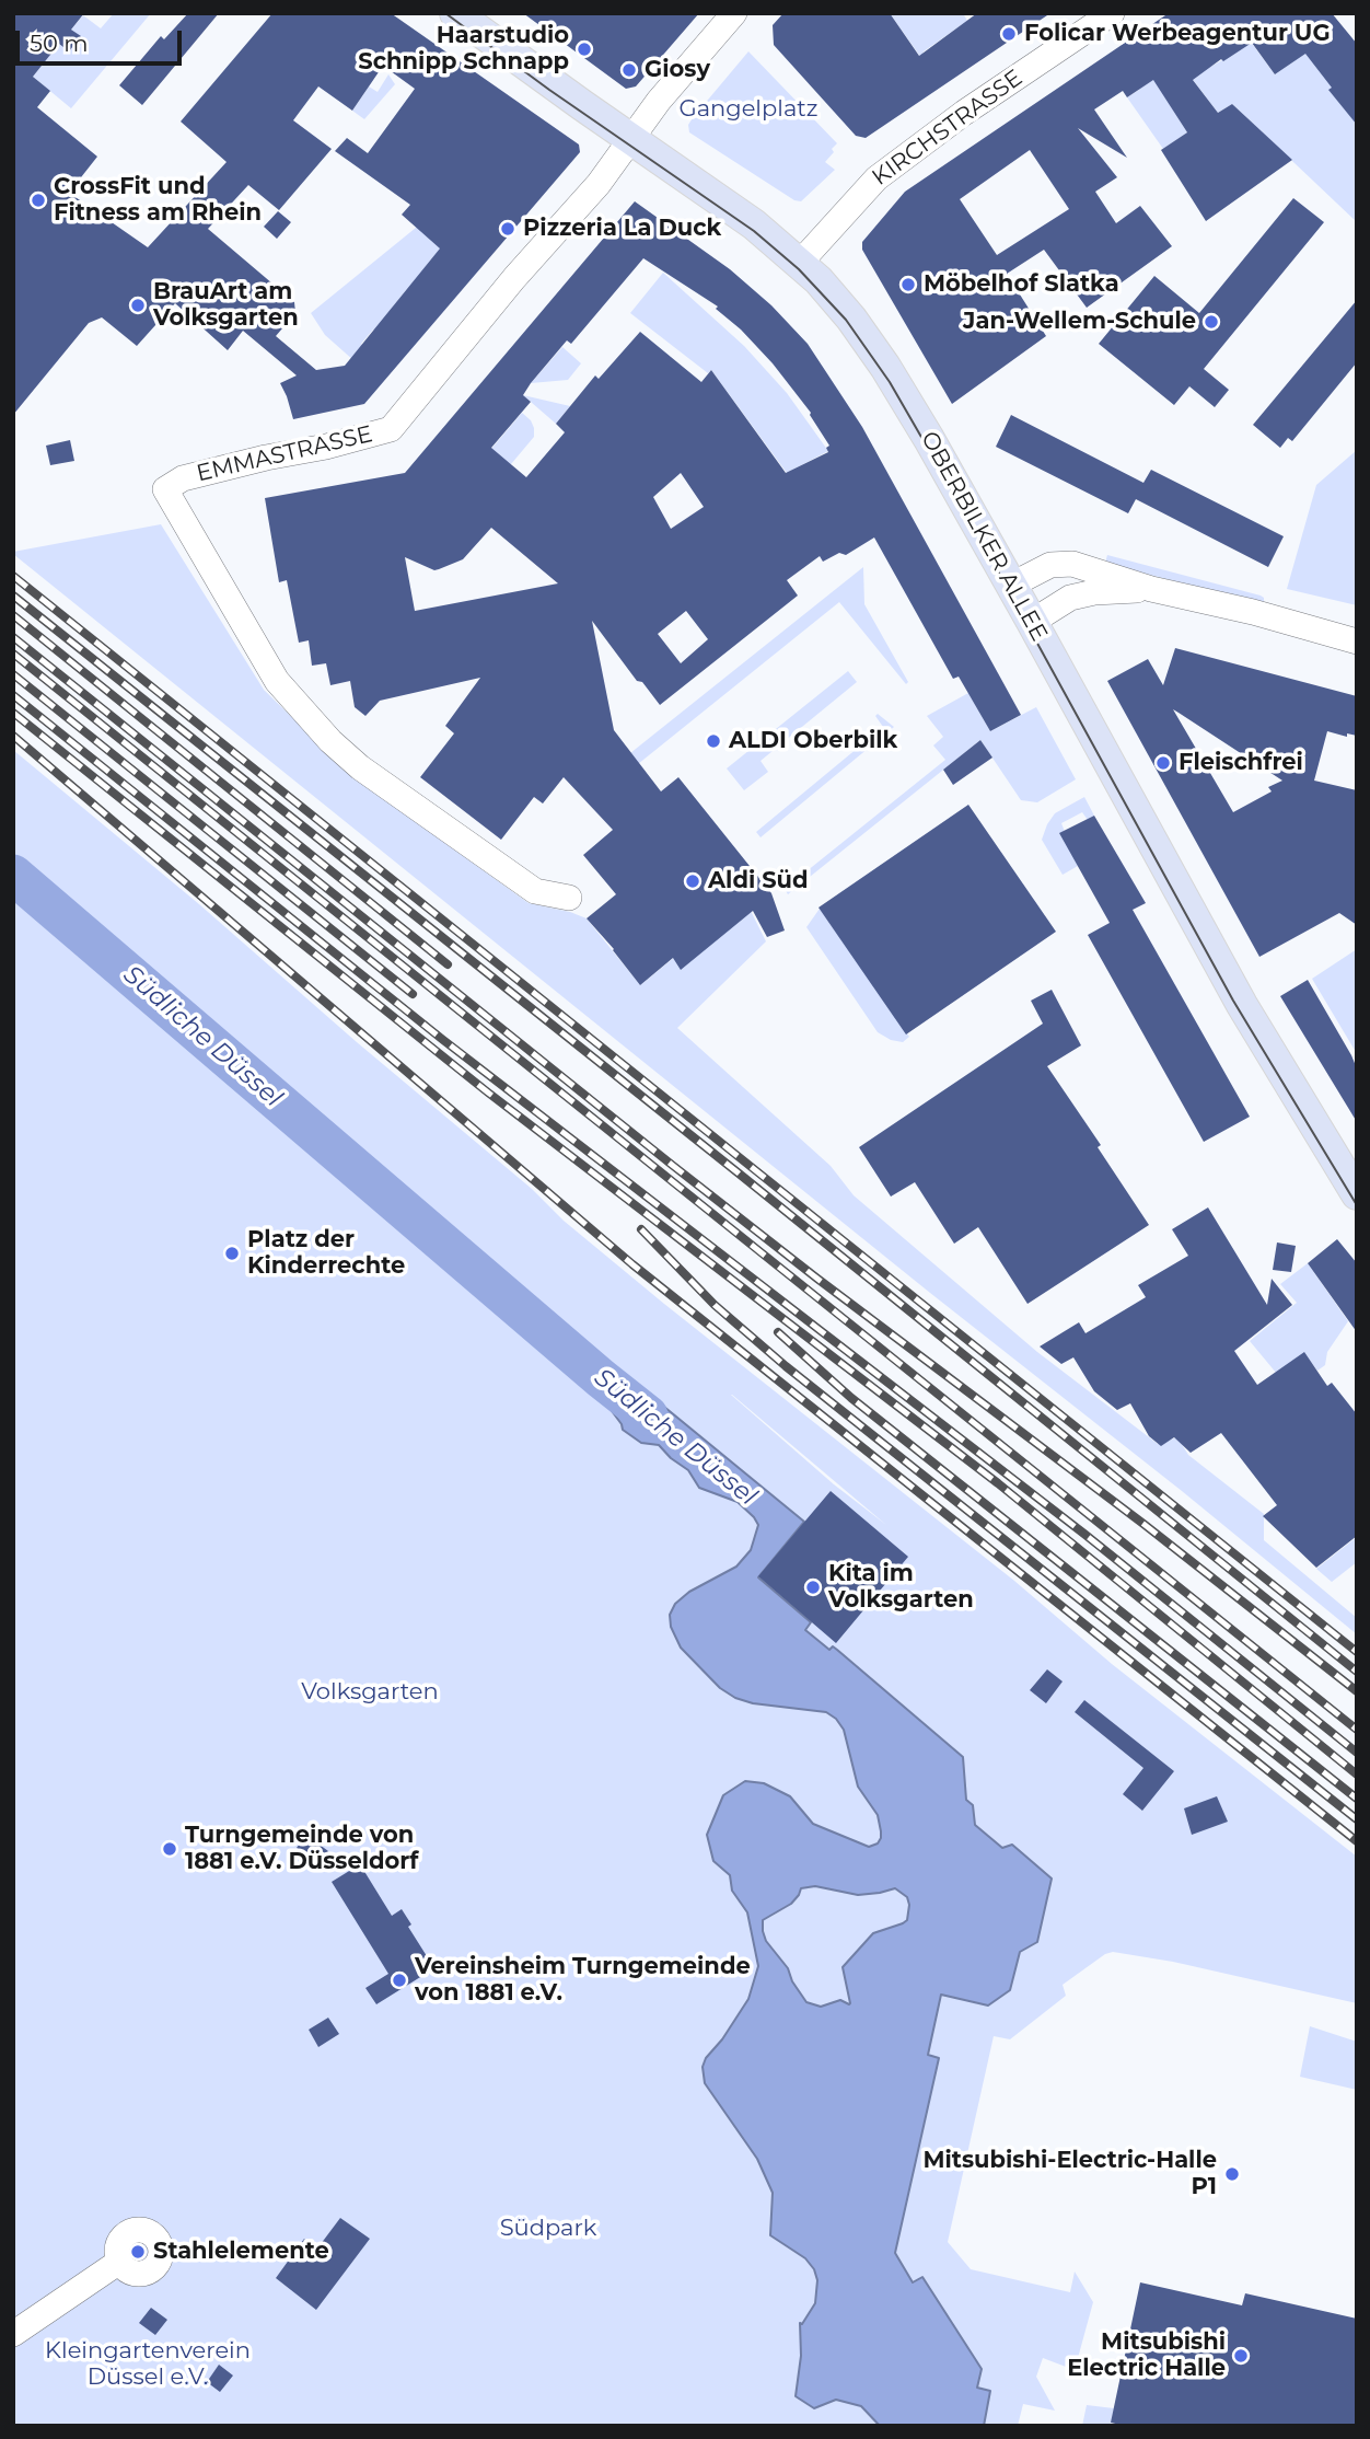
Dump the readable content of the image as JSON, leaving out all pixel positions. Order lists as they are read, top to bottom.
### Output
{
  "streets": {
    "main road": ["OBERBILKER ALLEE"],
    "street": ["KIRCHSTRASSE", "EMMASTRASSE"]
  },
  "crossings": [
    ["KIRCHSTRASSE", "OBERBILKER ALLEE"],
    ["EMMASTRASSE", "OBERBILKER ALLEE"]
  ],
  "water": ["Südliche Düssel"],
  "parks": [
    "Gangelplatz",
    "Volksgarten",
    "Südpark",
    "Kleingartenverein Düssel e.V."
  ],
  "places": [
    "Folicar Werbeagentur UG",
    "Haarstudio Schnipp Schnapp",
    "Giosy",
    "CrossFit und Fitness am Rhein",
    "Pizzeria La Duck",
    "Möbelhof Slatka",
    "BrauArt am Volksgarten",
    "Jan-Wellem-Schule",
    "ALDI Oberbilk",
    "Fleischfrei",
    "Aldi Süd",
    "Platz der Kinderrechte",
    "Kita im Volksgarten",
    "Turngemeinde von 1881 e.V. Düsseldorf",
    "Vereinsheim Turngemeinde von 1881 e.V.",
    "Mitsubishi-Electric-Halle P1",
    "Stahlelemente",
    "Mitsubishi Electric Halle"
  ],
  "scale_bar": "50 m"
}
